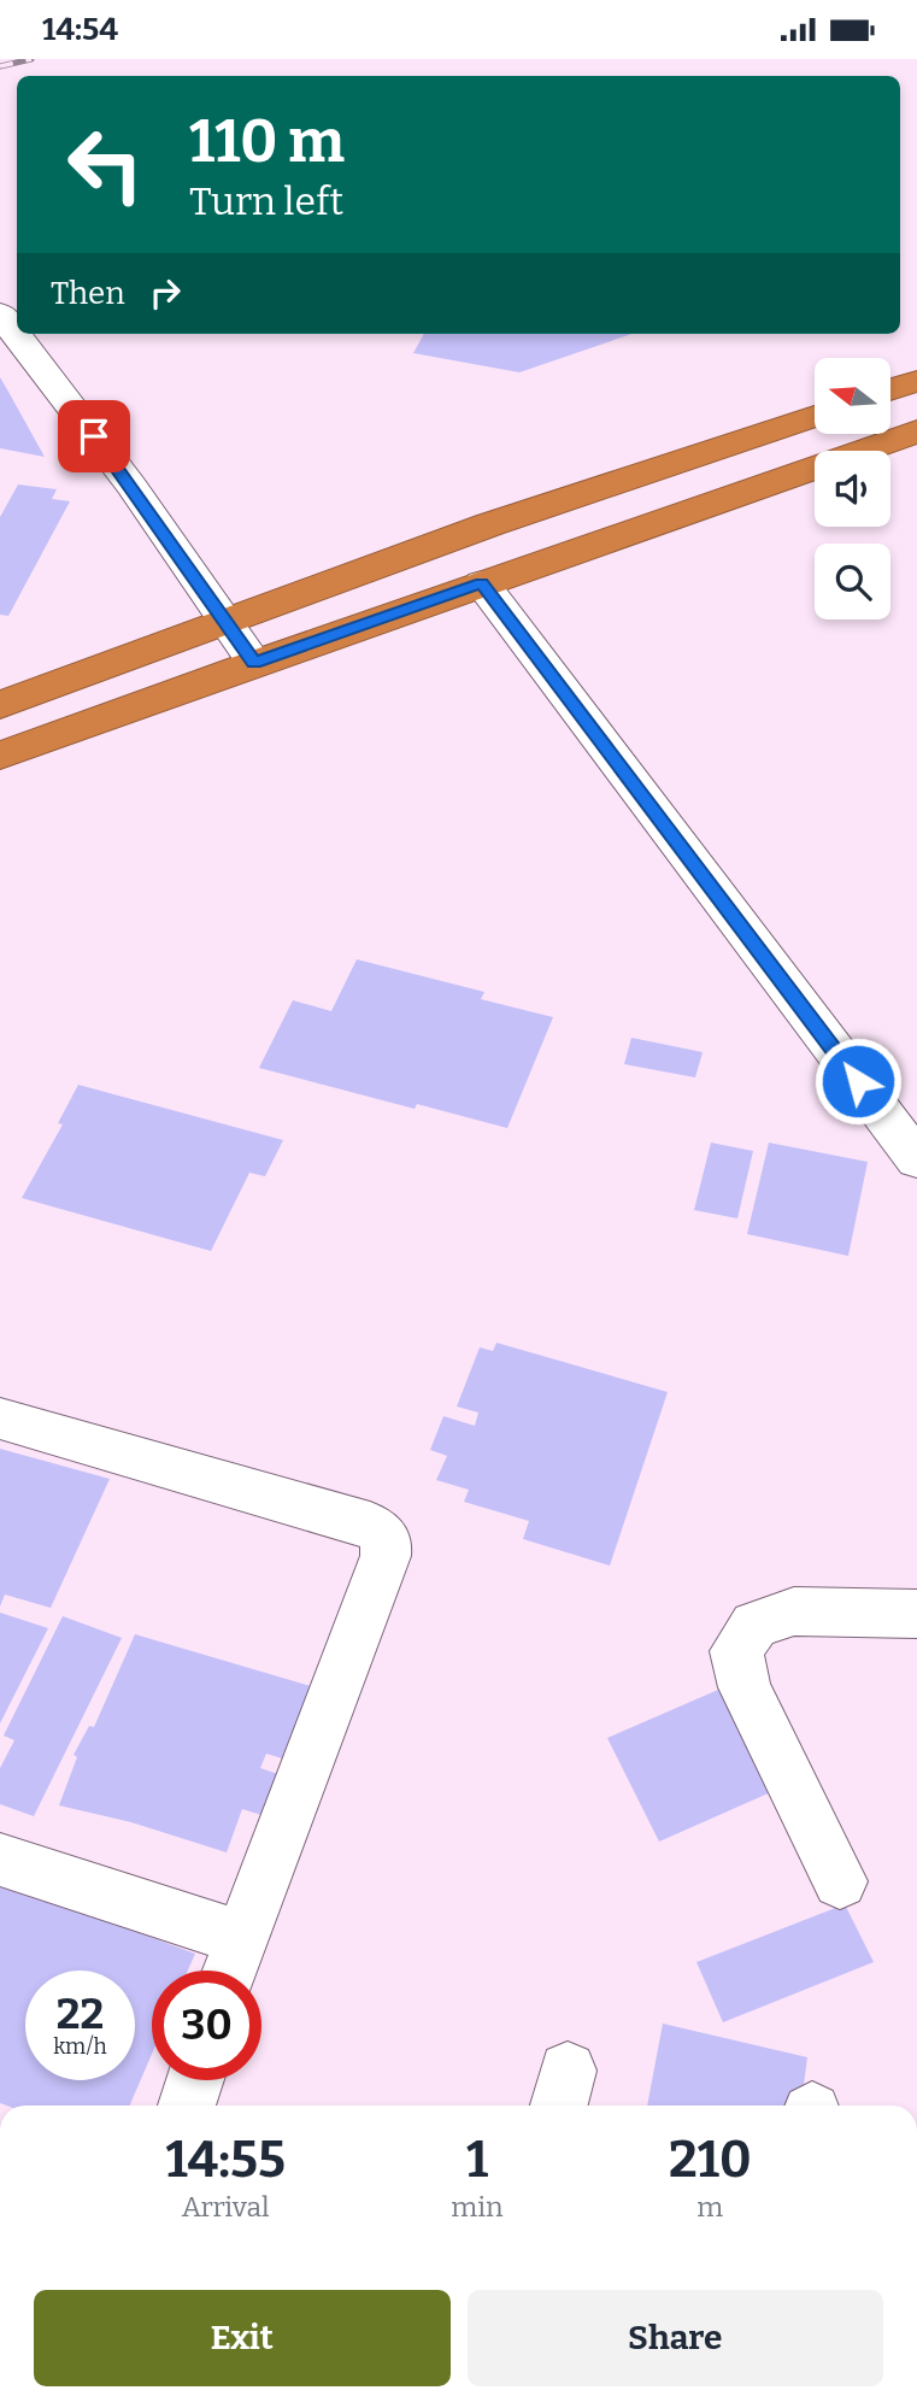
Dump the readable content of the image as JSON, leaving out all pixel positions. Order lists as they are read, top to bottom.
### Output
{
  "north": "left",
  "page": {
    "status": "14:54",
    "turn": ["110 m", "Turn left"],
    "then": "Then",
    "speed": "22 km/h",
    "limit": "30",
    "eta": [
      "14:55",
      "Arrival",
      "1",
      "min",
      "210",
      "m"
    ],
    "buttons": ["Exit", "Share"]
  }
}
